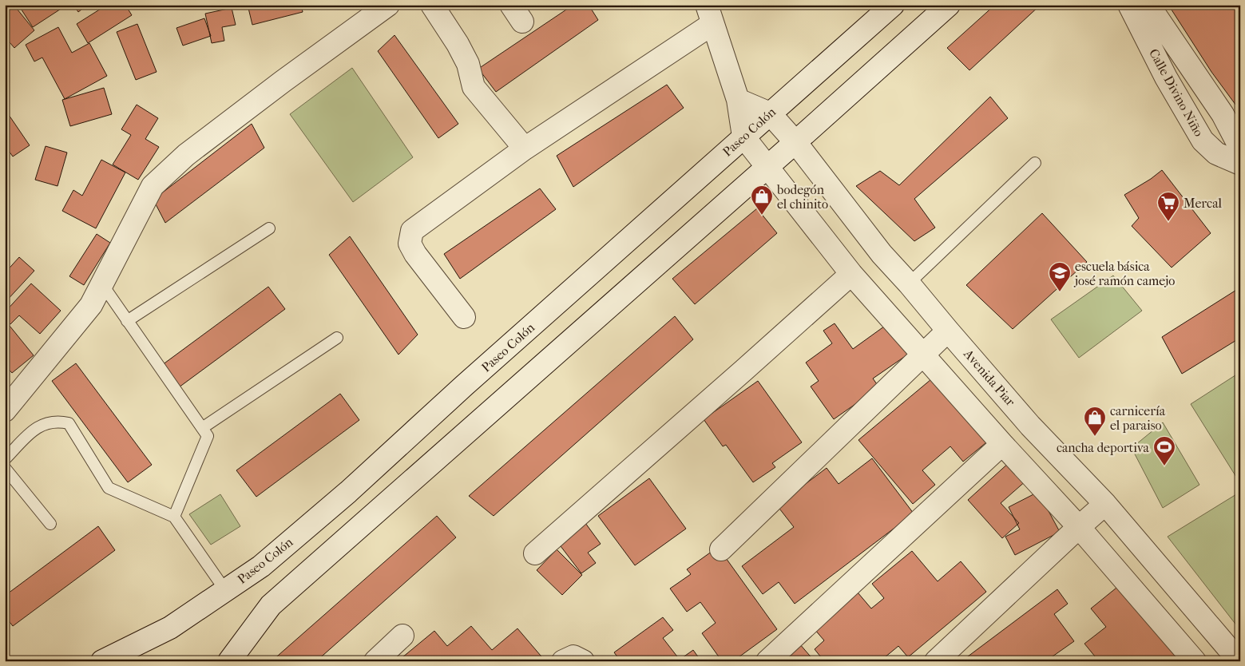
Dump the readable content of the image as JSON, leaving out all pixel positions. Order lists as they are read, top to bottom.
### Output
{
  "streets": {
    "street": ["Calle Divino Niño", "Paseo Colón", "Avenida Piar"]
  },
  "crossings": [
    ["Paseo Colón", "Avenida Piar"]
  ],
  "places": {
    "shop": ["bodegón el chinito", "carnicería el paraiso"],
    "supermarket": ["Mercal"],
    "school or university": ["escuela básica josé ramón camejo"],
    "sports": ["cancha deportiva"]
  }
}
